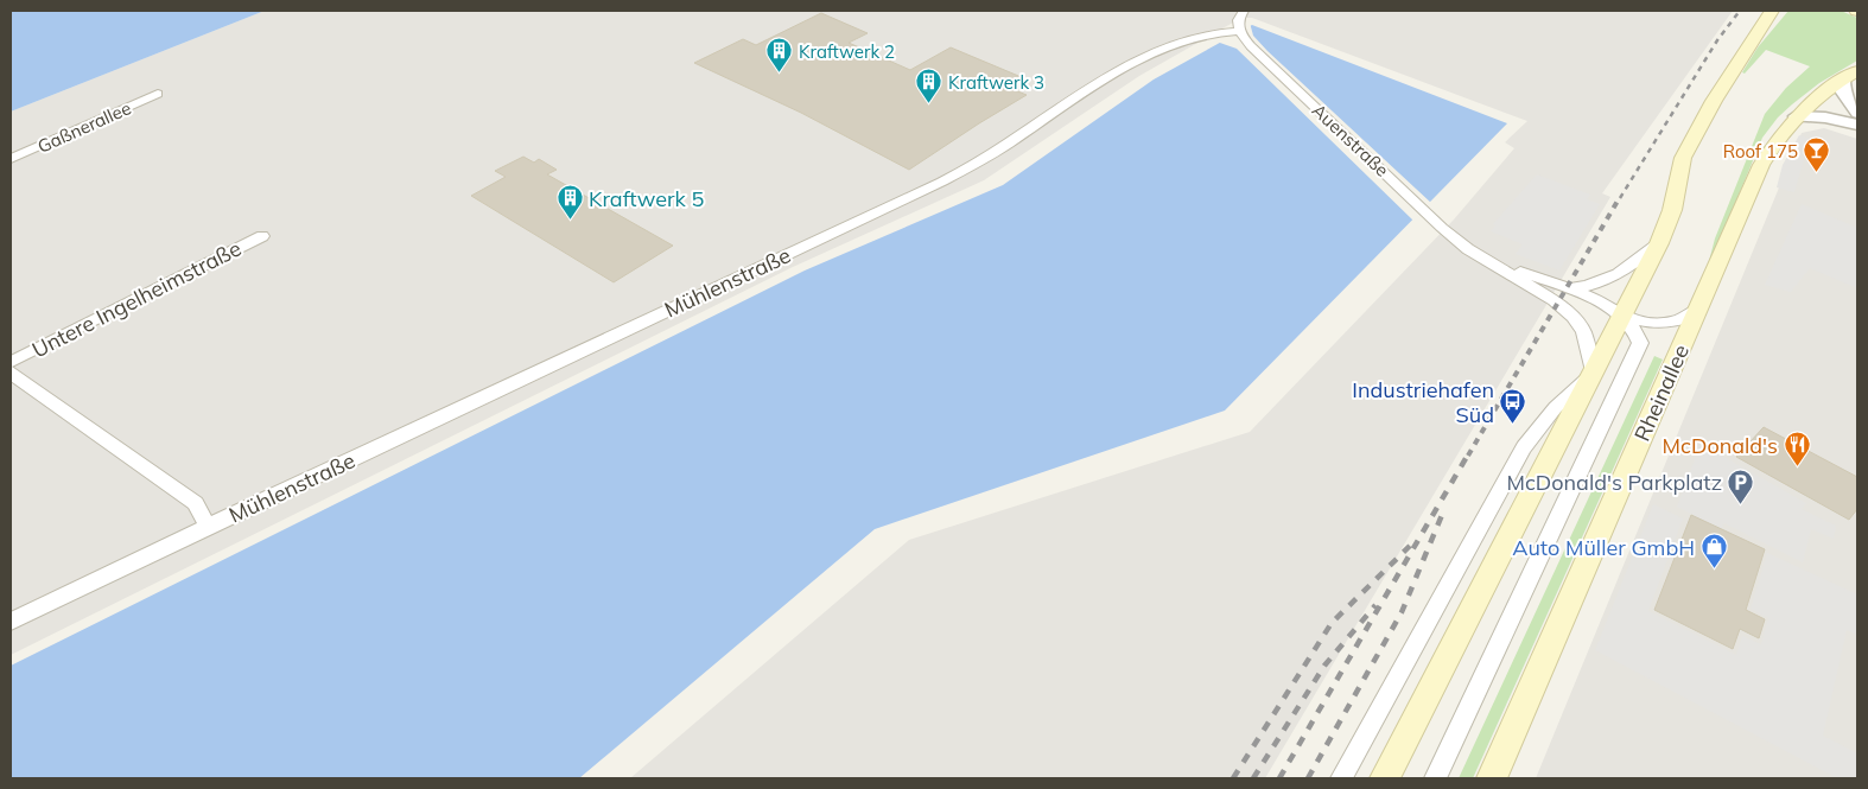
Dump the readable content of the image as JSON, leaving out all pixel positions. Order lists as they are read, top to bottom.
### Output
{
  "streets": {
    "main road": ["Rheinallee"],
    "street": [
      "Gaßnerallee",
      "Auenstraße",
      "Mühlenstraße",
      "Untere Ingelheimstraße"
    ]
  },
  "crossings": [
    ["Auenstraße", "Mühlenstraße"],
    ["Auenstraße", "Rheinallee"]
  ],
  "places": {
    "building": ["Kraftwerk 2", "Kraftwerk 3", "Kraftwerk 5"],
    "bar": ["Roof 175"],
    "bus stop": ["Industriehafen Süd"],
    "restaurant": ["McDonald's"],
    "parking": ["McDonald's Parkplatz"],
    "shop": ["Auto Müller GmbH"]
  }
}
